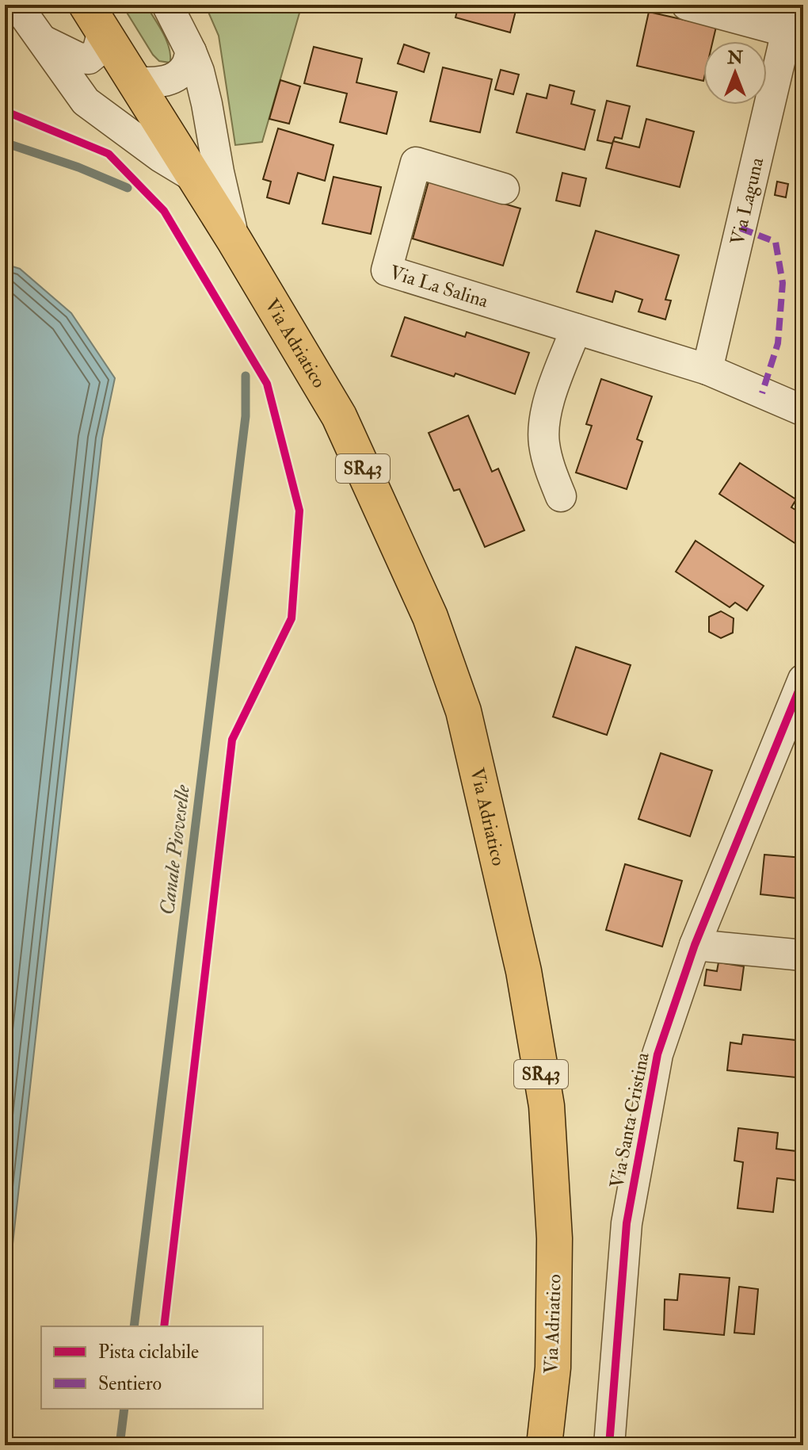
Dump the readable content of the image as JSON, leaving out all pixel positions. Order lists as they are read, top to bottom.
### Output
{
  "streets": {
    "main road": ["Via Adriatico", "SR43"],
    "street": ["Via Laguna", "Via La Salina", "Via Santa Cristina"]
  },
  "crossings": [
    ["Via Laguna", "Via La Salina"]
  ],
  "water": ["Canale Pioveselle"],
  "legend": ["Pista ciclabile", "Sentiero"],
  "north": "top"
}
